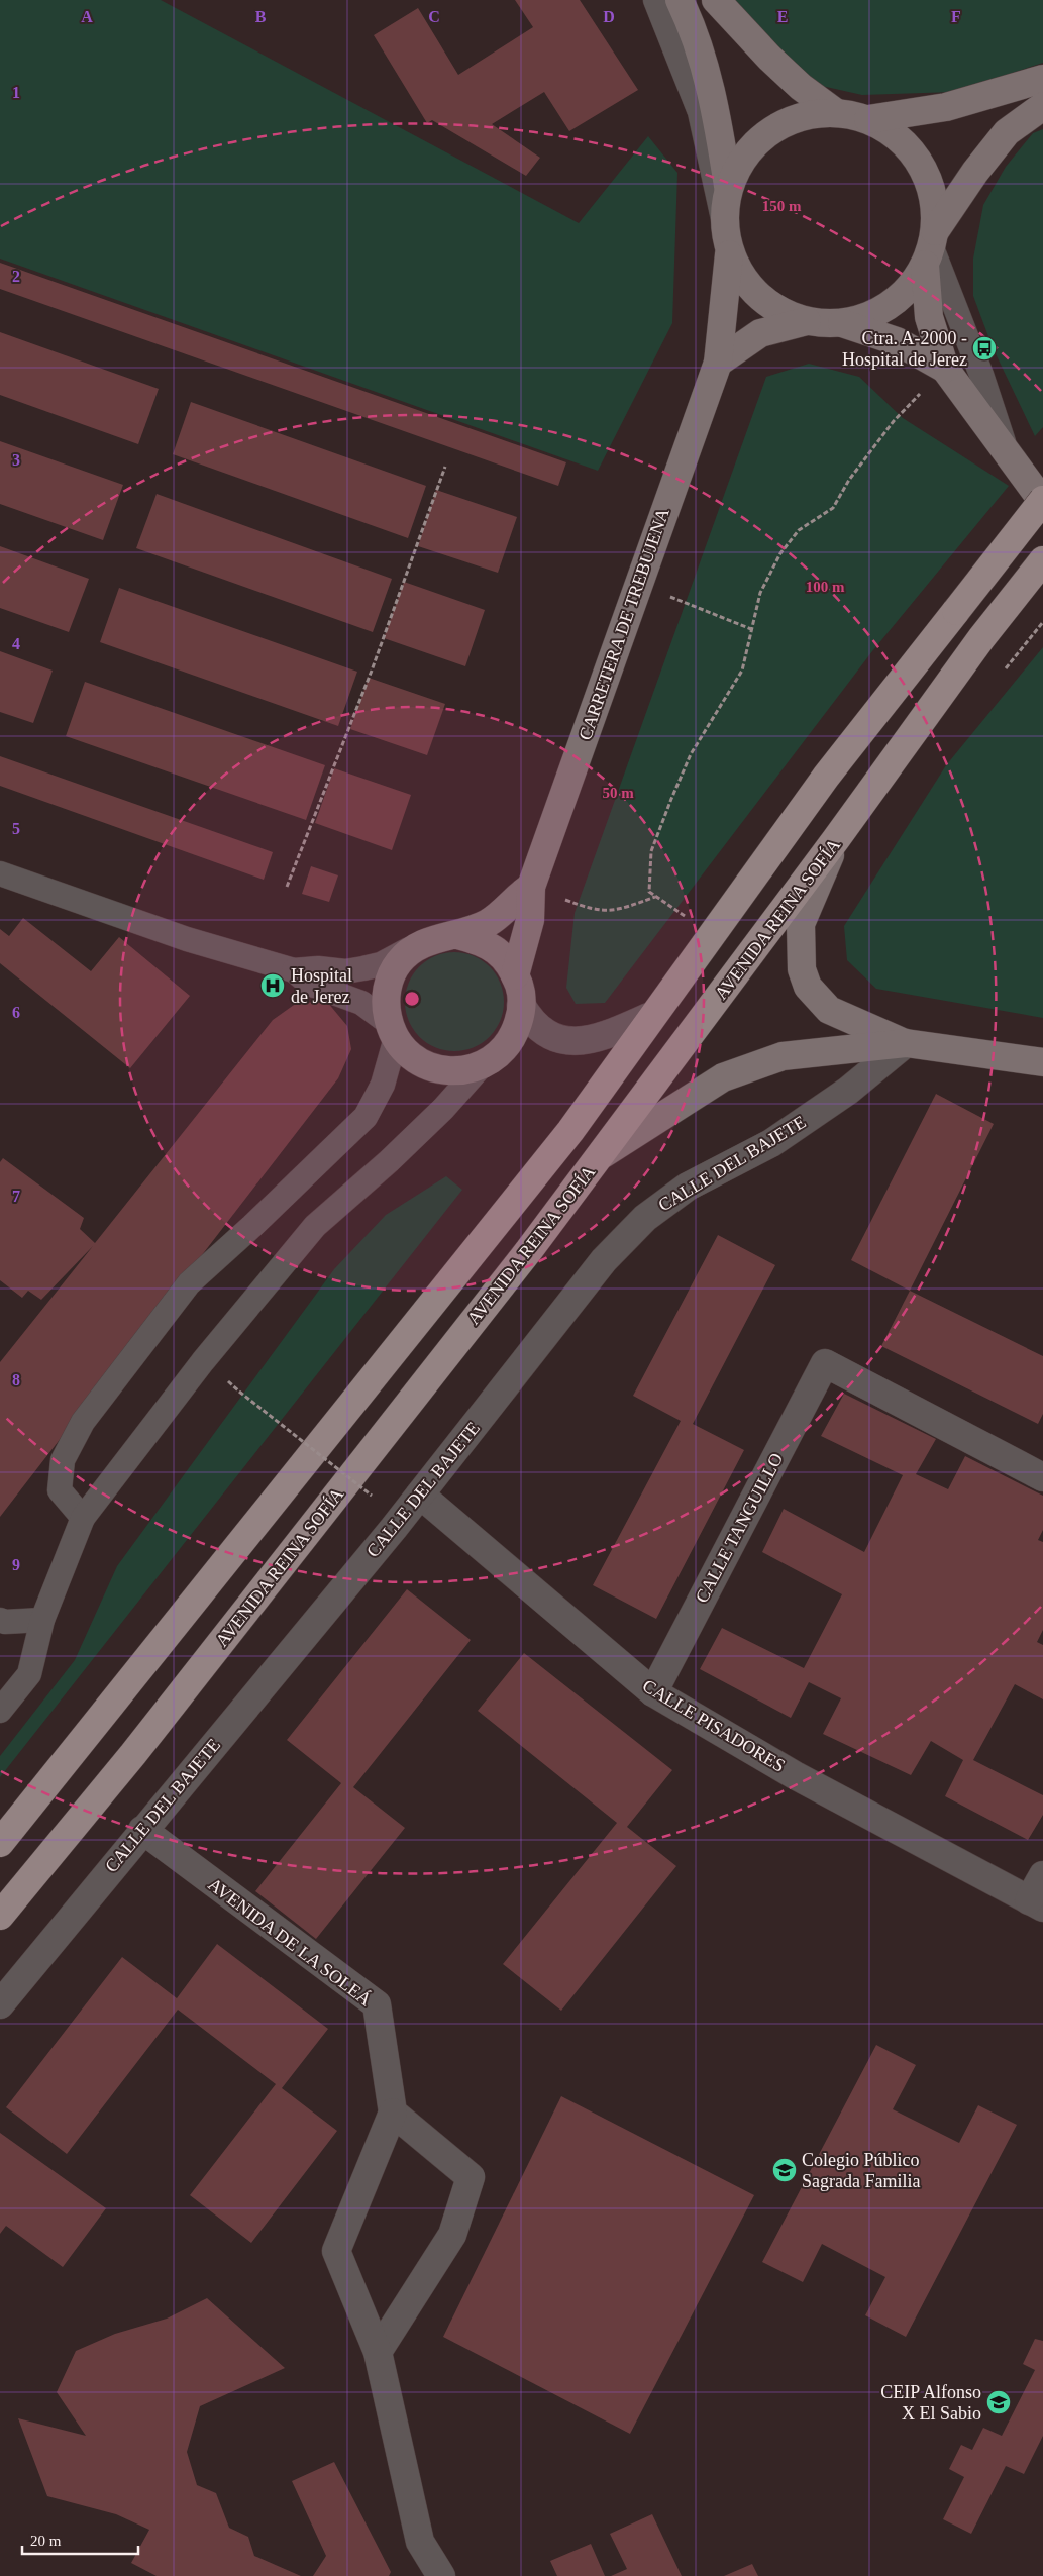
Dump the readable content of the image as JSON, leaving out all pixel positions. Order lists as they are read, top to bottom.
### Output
{
  "streets": {
    "main road": ["CARRETERA DE TREBUJENA", "AVENIDA REINA SOFÍA"],
    "street": [
      "CALLE DEL BAJETE",
      "CALLE TANGUILLO",
      "CALLE PISADORES",
      "AVENIDA DE LA SOLEÁ"
    ]
  },
  "crossings": [
    ["CALLE DEL BAJETE", "CALLE PISADORES"],
    ["CALLE DEL BAJETE", "AVENIDA DE LA SOLEÁ"],
    ["CALLE TANGUILLO", "CALLE PISADORES"]
  ],
  "places": {
    "bus stop": ["Ctra. A-2000 - Hospital de Jerez"],
    "hospital": ["Hospital de Jerez"],
    "school or university": ["Colegio Público Sagrada Familia", "CEIP Alfonso X El Sabio"]
  },
  "scale_bar": "20 m",
  "grid": {
    "columns": [
      "A",
      "B",
      "C",
      "D",
      "E",
      "F"
    ],
    "rows": [
      "1",
      "2",
      "3",
      "4",
      "5",
      "6",
      "7",
      "8",
      "9"
    ]
  },
  "rings": ["150 m", "100 m", "50 m"]
}
